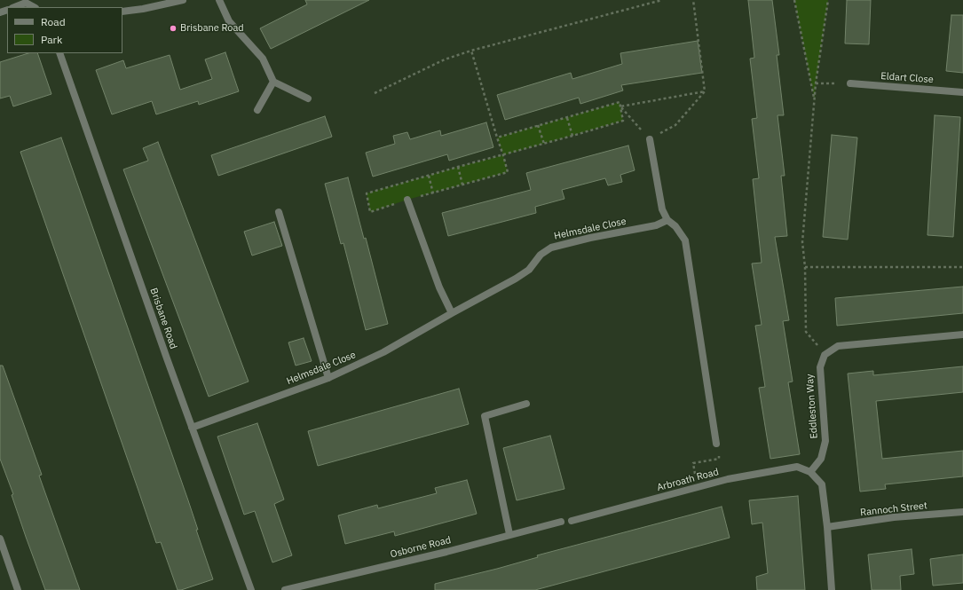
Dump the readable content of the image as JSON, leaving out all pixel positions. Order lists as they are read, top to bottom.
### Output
{
  "streets": {
    "street": [
      "Eldart Close",
      "Helmsdale Close",
      "Brisbane Road",
      "Eddleston Way",
      "Arbroath Road",
      "Rannoch Street",
      "Osborne Road"
    ]
  },
  "crossings": [
    ["Helmsdale Close", "Brisbane Road"],
    ["Eddleston Way", "Arbroath Road"]
  ],
  "places": ["Brisbane Road"],
  "legend": ["Road", "Park"]
}
